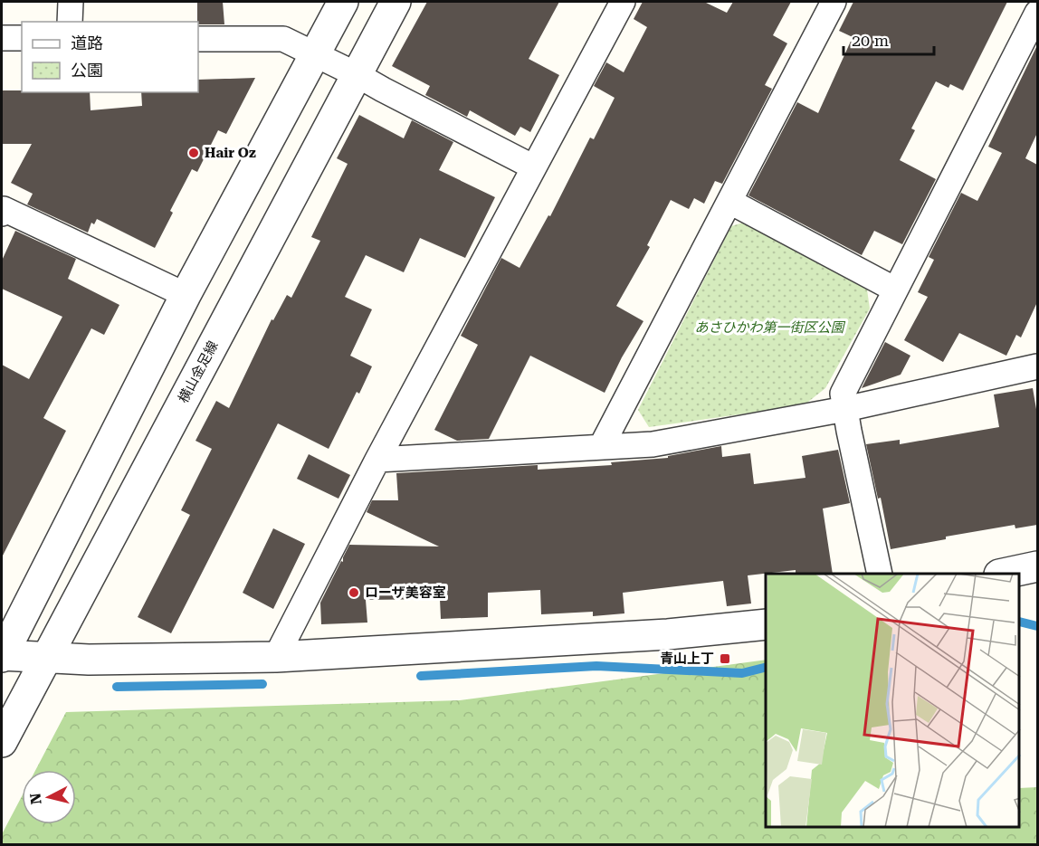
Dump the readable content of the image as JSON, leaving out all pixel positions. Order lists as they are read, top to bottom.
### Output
{
  "streets": {
    "street": ["横山金足線"]
  },
  "parks": ["あさひかわ第一街区公園"],
  "places": {
    "other": ["Hair Oz", "ローザ美容室"],
    "transit": ["青山上丁"]
  },
  "legend": ["道路", "公園"],
  "scale_bar": "20 m",
  "north": "left"
}
